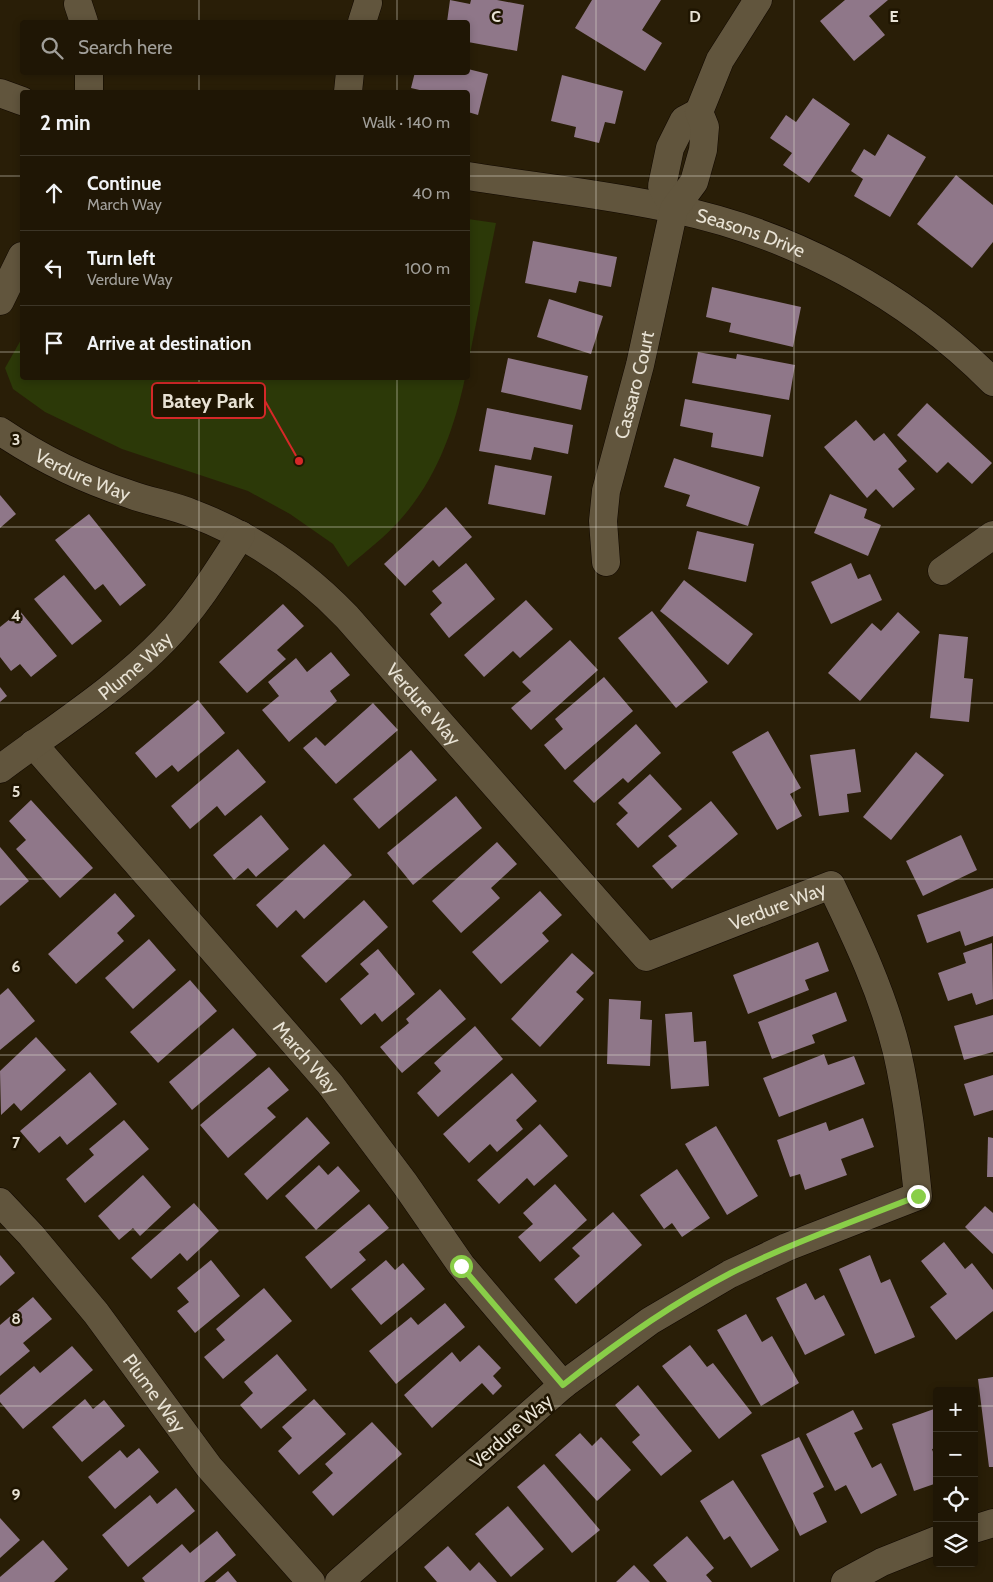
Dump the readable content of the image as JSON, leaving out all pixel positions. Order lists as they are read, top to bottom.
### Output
{
  "streets": {
    "street": [
      "Seasons Drive",
      "Cassaro Court",
      "Verdure Way",
      "Plume Way",
      "March Way"
    ]
  },
  "crossings": [
    ["Seasons Drive", "Cassaro Court"],
    ["Verdure Way", "Plume Way"],
    ["Verdure Way", "March Way"],
    ["Plume Way", "March Way"]
  ],
  "places": ["Batey Park"],
  "page": {
    "search": "Search here",
    "heading": ["2 min", "Walk · 140 m"],
    "list": [
      ["Continue", "March Way", "40 m"],
      ["Turn left", "Verdure Way", "100 m"],
      "Arrive at destination"
    ],
    "map_buttons": ["+", "−"]
  },
  "grid": {
    "columns": ["C", "D", "E"],
    "rows": [
      "3",
      "4",
      "5",
      "6",
      "7",
      "8",
      "9"
    ]
  }
}
